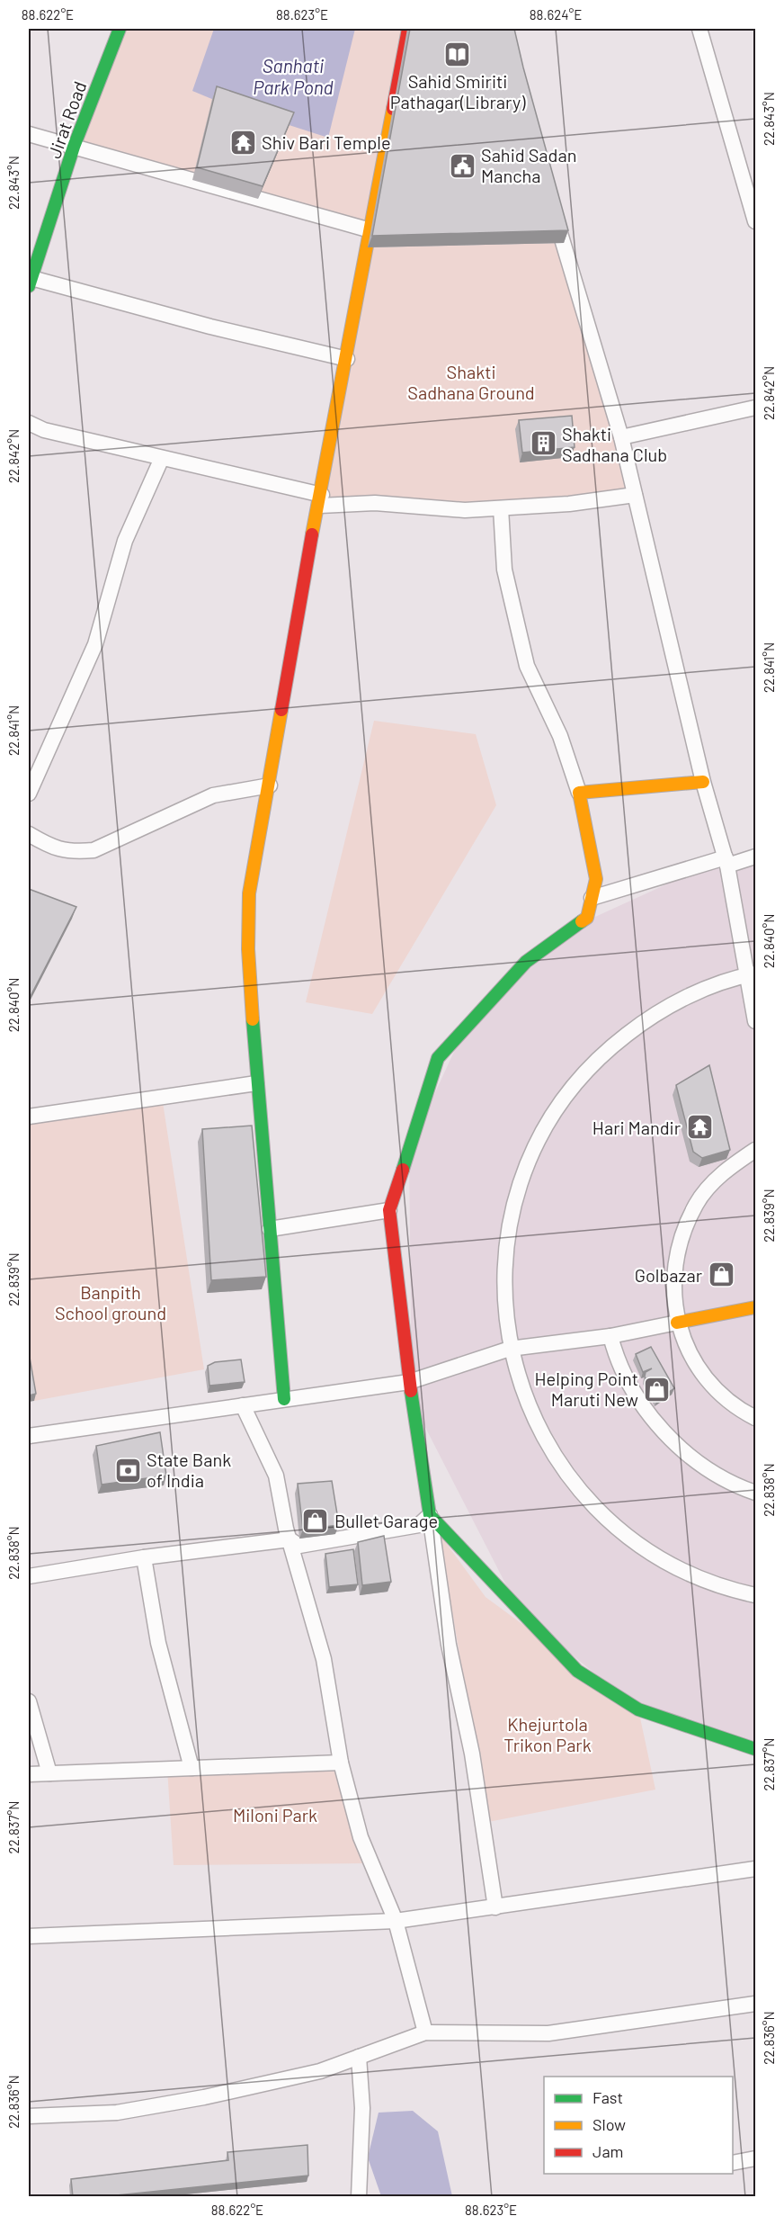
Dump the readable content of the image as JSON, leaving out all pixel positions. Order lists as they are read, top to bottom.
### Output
{
  "streets": {
    "street": ["Jirat Road"]
  },
  "water": ["Sanhati Park Pond"],
  "parks": [
    "Shakti Sadhana Ground",
    "Banpith School ground",
    "Khejurtola Trikon Park",
    "Miloni Park"
  ],
  "places": {
    "library": ["Sahid Smiriti Pathagar(Library)"],
    "temple": ["Shiv Bari Temple", "Hari Mandir"],
    "public building": ["Sahid Sadan Mancha"],
    "building": ["Shakti Sadhana Club"],
    "shop": ["Golbazar", "Helping Point Maruti New", "Bullet Garage"],
    "bank": ["State Bank of India"]
  },
  "legend": ["Fast", "Slow", "Jam"],
  "coordinates": [
    "88.622°E",
    "88.623°E",
    "88.624°E",
    "22.843°N",
    "22.842°N",
    "22.841°N",
    "22.840°N",
    "22.839°N",
    "22.838°N",
    "22.837°N",
    "22.836°N"
  ]
}
